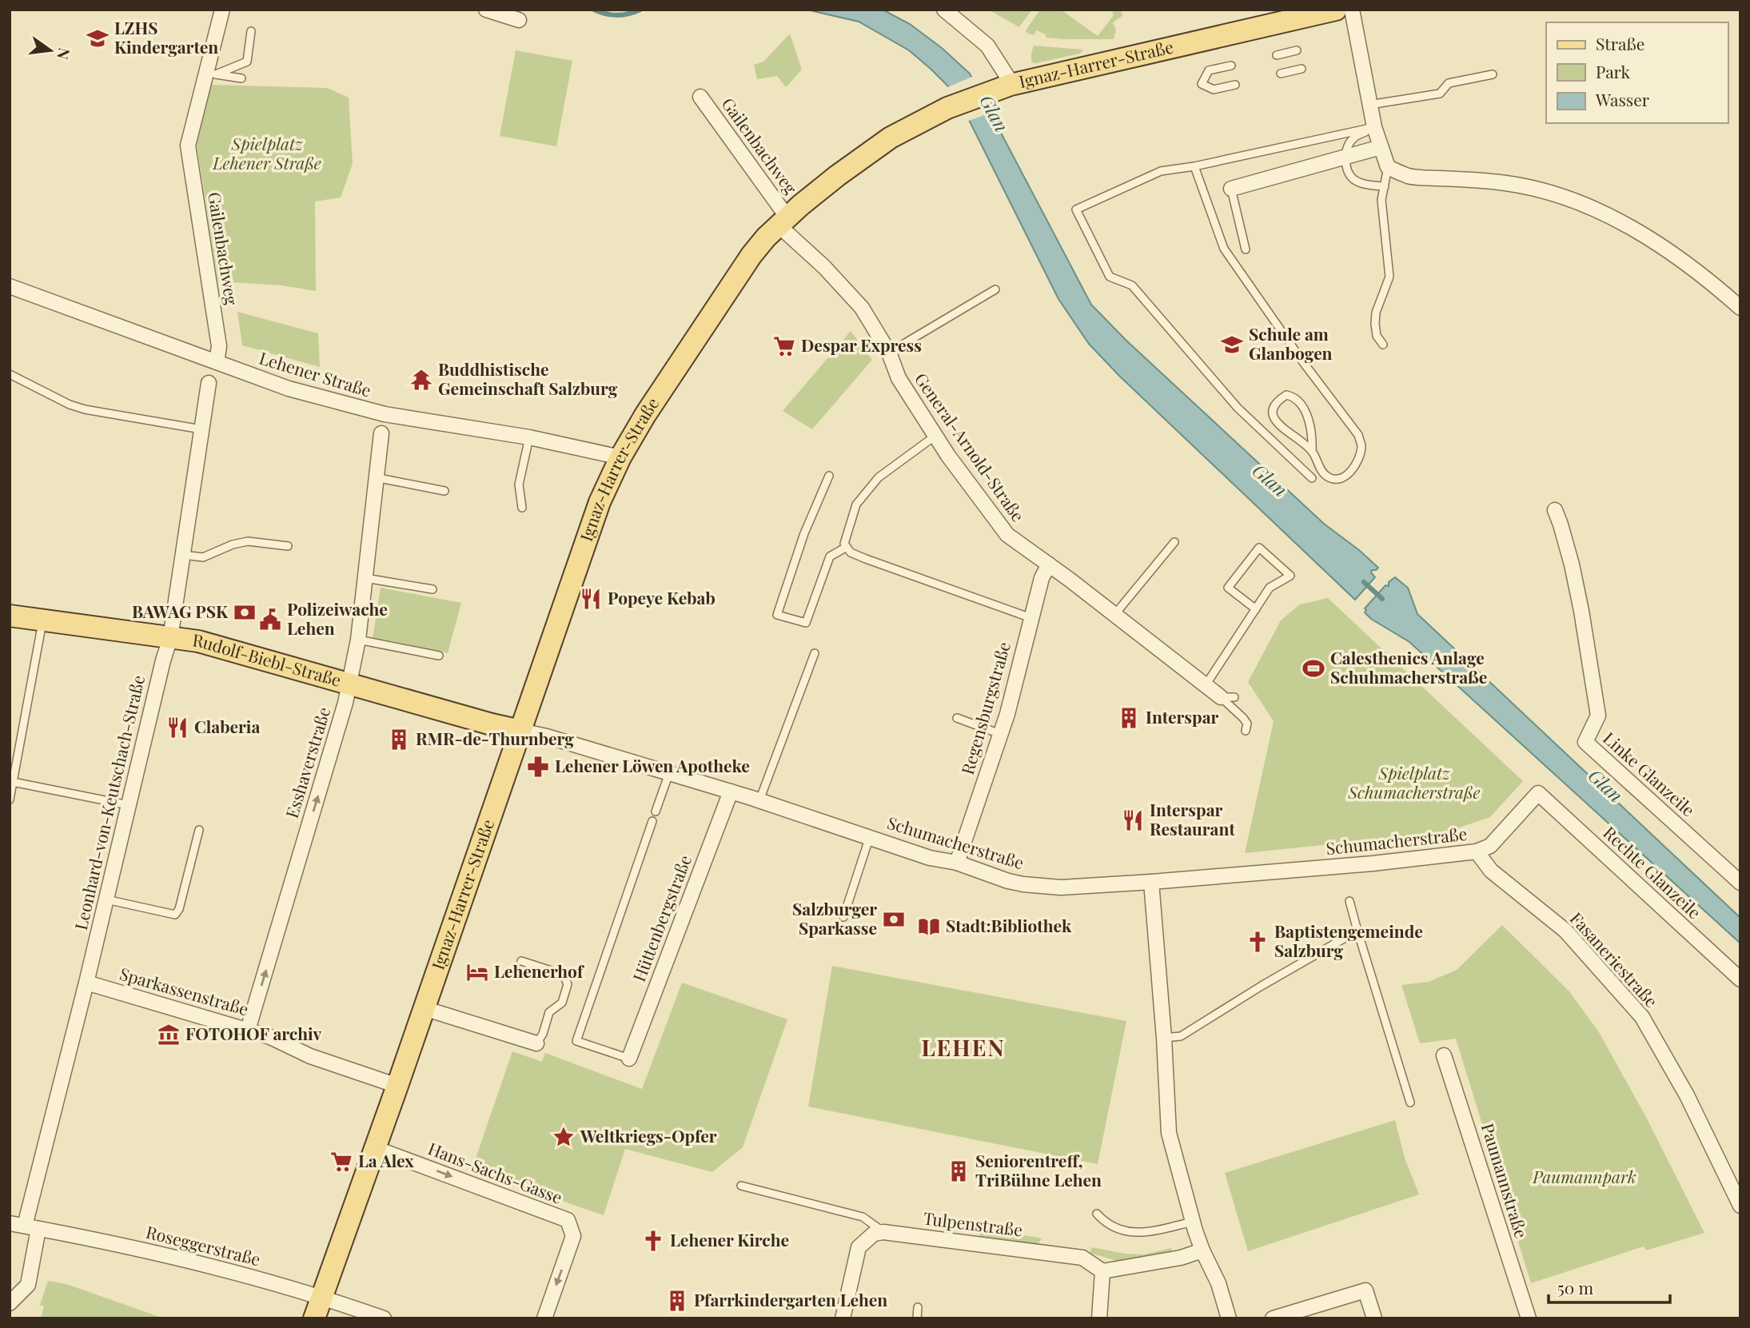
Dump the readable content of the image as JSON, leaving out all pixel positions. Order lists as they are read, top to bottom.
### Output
{
  "streets": {
    "main road": ["Ignaz-Harrer-Straße", "Rudolf-Biebl-Straße"],
    "street": [
      "Gailenbachweg",
      "Lehener Straße",
      "General-Arnold-Straße",
      "Regensburgstraße",
      "Esshaverstraße",
      "Linke Glanzeile",
      "Leonhard-von-Keutschach-Straße",
      "Schumacherstraße",
      "Rechte Glanzeile",
      "Hüttenbergstraße",
      "Fasaneriestraße",
      "Sparkassenstraße",
      "Hans-Sachs-Gasse",
      "Paumannstraße",
      "Tulpenstraße",
      "Roseggerstraße"
    ]
  },
  "crossings": [
    ["Ignaz-Harrer-Straße", "Gailenbachweg"],
    ["Ignaz-Harrer-Straße", "Lehener Straße"],
    ["Ignaz-Harrer-Straße", "General-Arnold-Straße"],
    ["Ignaz-Harrer-Straße", "Rudolf-Biebl-Straße"],
    ["Ignaz-Harrer-Straße", "Schumacherstraße"],
    ["Ignaz-Harrer-Straße", "Sparkassenstraße"],
    ["Ignaz-Harrer-Straße", "Hans-Sachs-Gasse"],
    ["Ignaz-Harrer-Straße", "Roseggerstraße"],
    ["Gailenbachweg", "Lehener Straße"],
    ["Gailenbachweg", "General-Arnold-Straße"],
    ["General-Arnold-Straße", "Regensburgstraße"],
    ["Rudolf-Biebl-Straße", "Esshaverstraße"],
    ["Rudolf-Biebl-Straße", "Leonhard-von-Keutschach-Straße"],
    ["Rudolf-Biebl-Straße", "Schumacherstraße"],
    ["Regensburgstraße", "Schumacherstraße"],
    ["Esshaverstraße", "Sparkassenstraße"],
    ["Leonhard-von-Keutschach-Straße", "Sparkassenstraße"],
    ["Leonhard-von-Keutschach-Straße", "Roseggerstraße"],
    ["Schumacherstraße", "Rechte Glanzeile"],
    ["Schumacherstraße", "Hüttenbergstraße"],
    ["Schumacherstraße", "Fasaneriestraße"]
  ],
  "one_way": ["Esshaverstraße"],
  "districts": ["LEHEN"],
  "water": ["Glan"],
  "parks": ["Spielplatz Lehener Straße", "Spielplatz Schumacherstraße", "Paumannpark"],
  "places": {
    "school or university": ["LZHS Kindergarten", "Schule am Glanbogen"],
    "supermarket": ["Despar Express", "La Alex"],
    "temple": ["Buddhistische Gemeinschaft Salzburg"],
    "restaurant": ["Popeye Kebab", "Claberia", "Interspar Restaurant"],
    "bank": ["BAWAG PSK", "Salzburger Sparkasse"],
    "public building": ["Polizeiwache Lehen"],
    "sports": ["Calesthenics Anlage Schuhmacherstraße"],
    "building": [
      "Interspar",
      "RMR-de-Thurnberg",
      "Seniorentreff, TriBühne Lehen",
      "Pfarrkindergarten Lehen"
    ],
    "pharmacy": ["Lehener Löwen Apotheke"],
    "library": ["Stadt:Bibliothek"],
    "church": ["Baptistengemeinde Salzburg", "Lehener Kirche"],
    "hotel": ["Lehenerhof"],
    "museum": ["FOTOHOF archiv"],
    "place": ["Weltkriegs-Opfer"]
  },
  "legend": ["Straße", "Park", "Wasser"],
  "scale_bar": "50 m",
  "north": "right"
}
